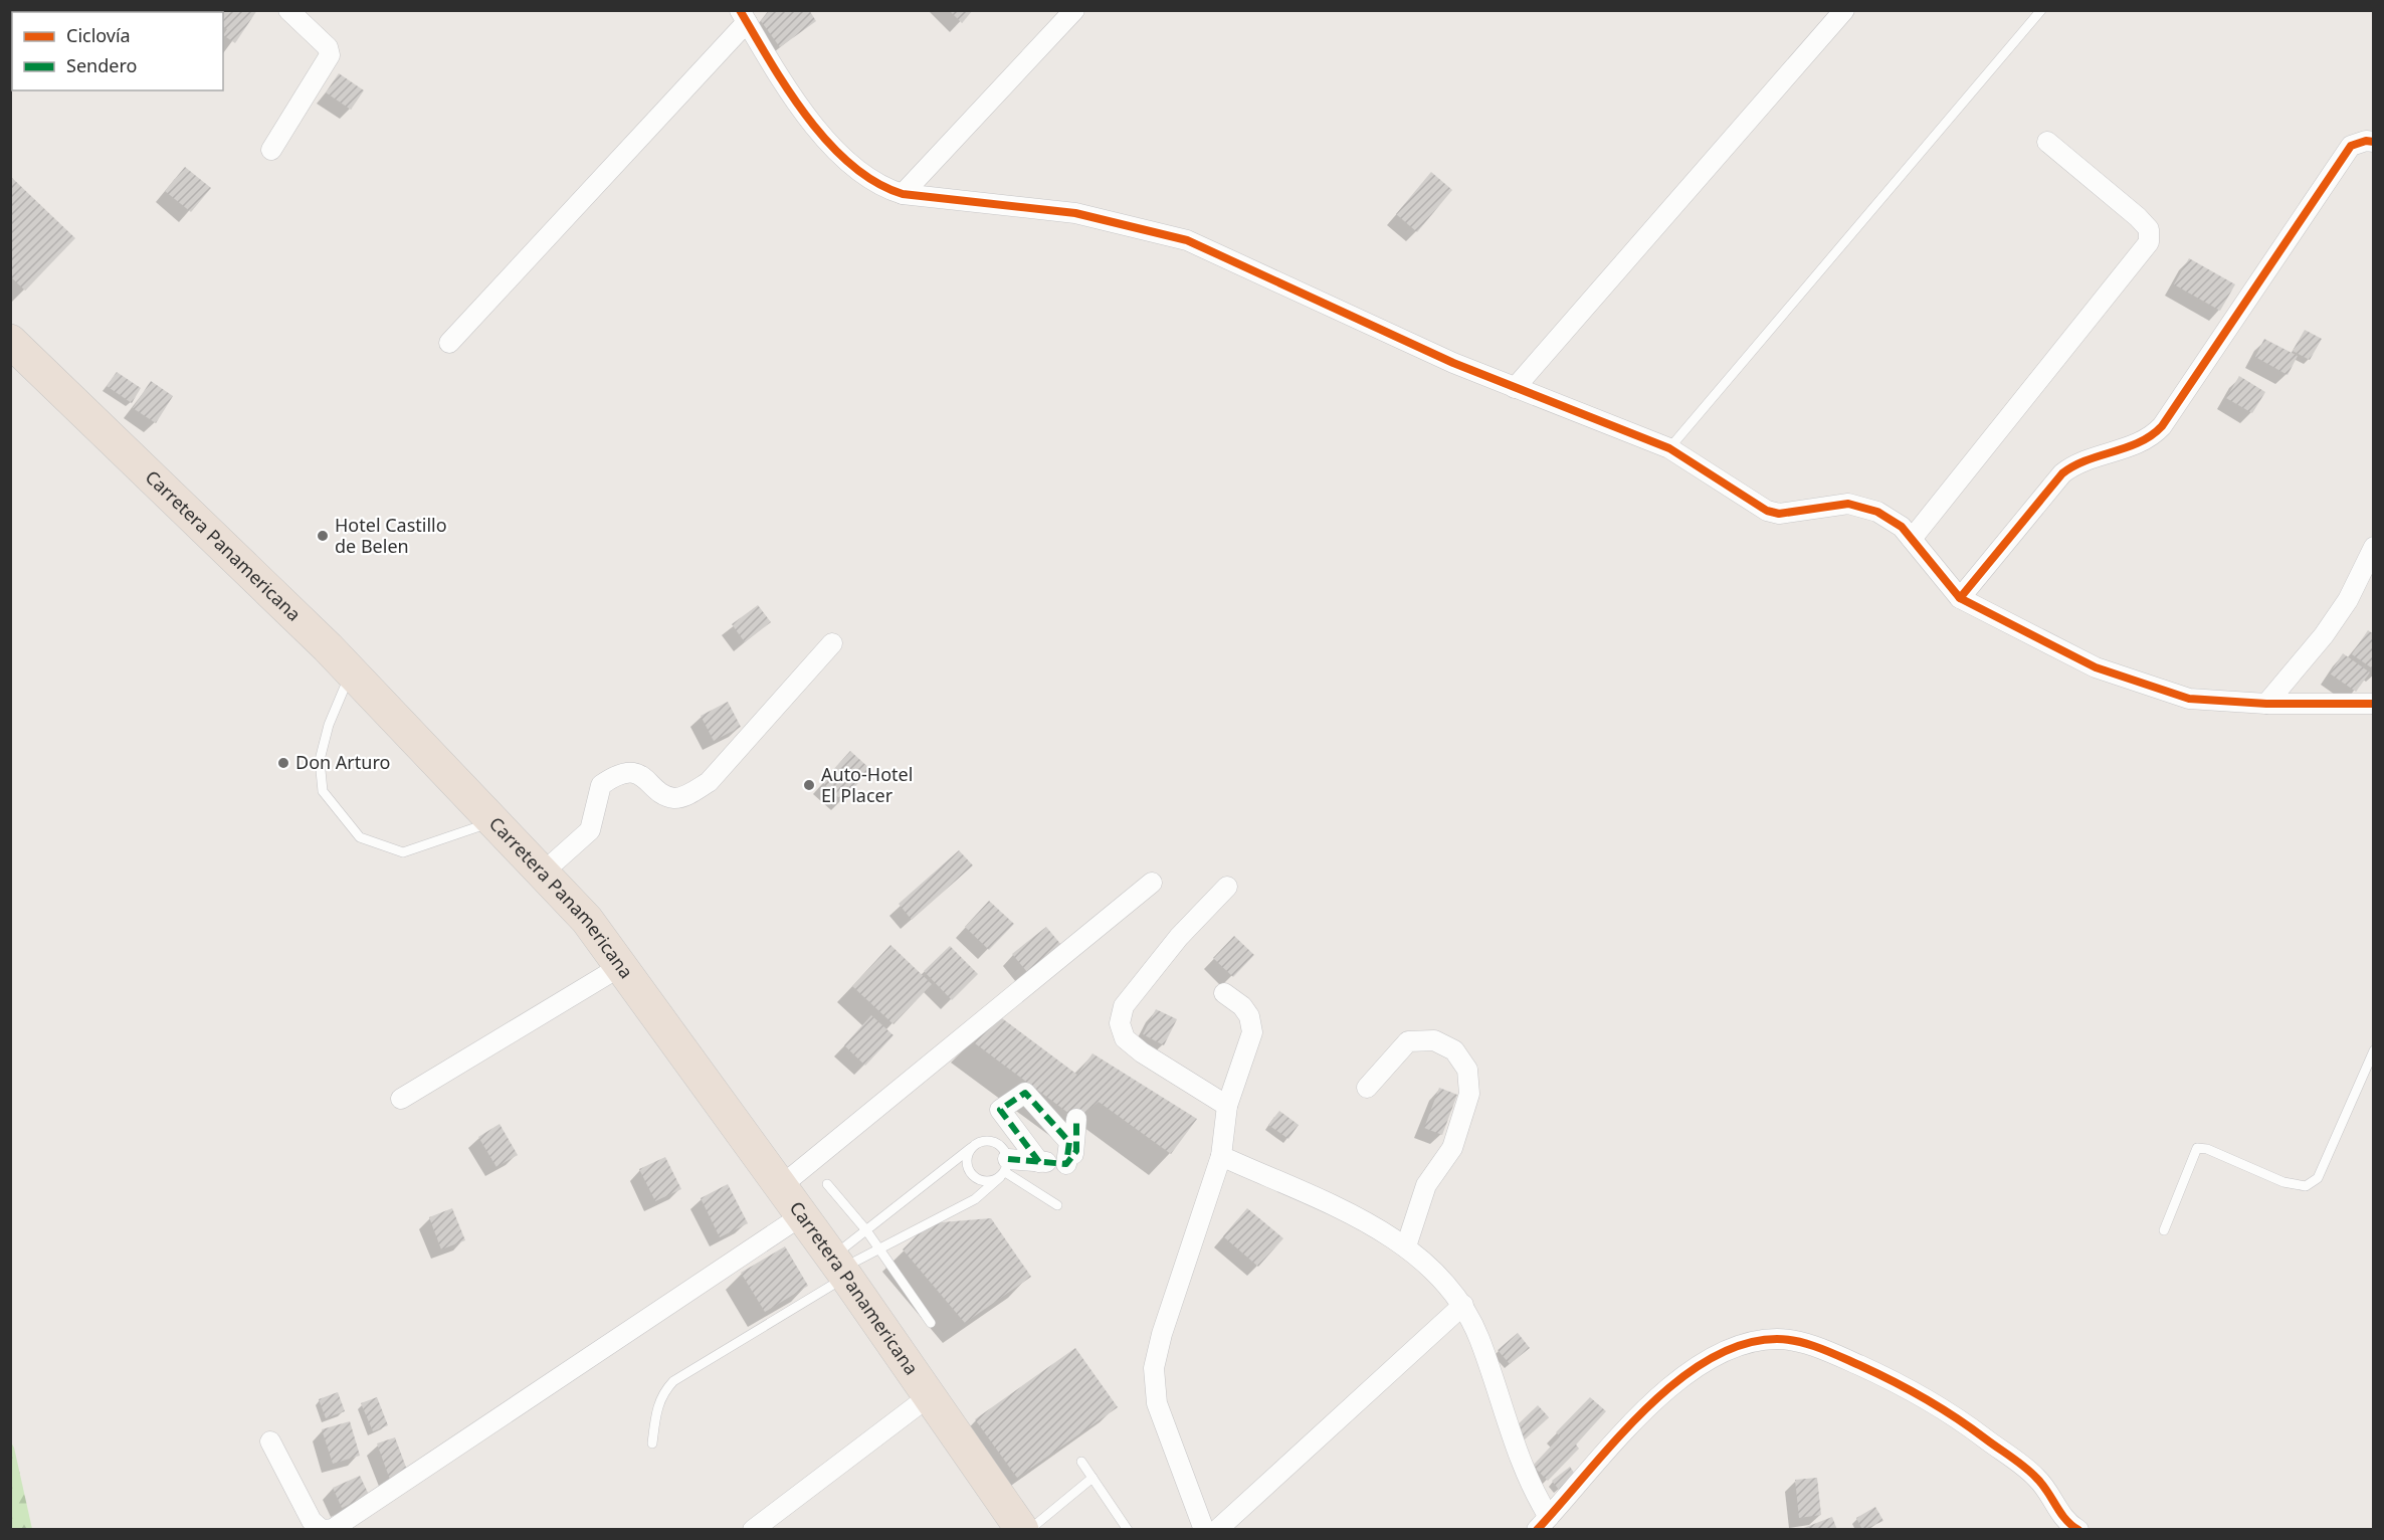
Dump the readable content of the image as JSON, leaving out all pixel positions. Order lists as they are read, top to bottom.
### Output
{
  "streets": {
    "highway": ["Carretera Panamericana"]
  },
  "places": ["Hotel Castillo de Belen", "Don Arturo", "Auto-Hotel El Placer"],
  "legend": ["Ciclovía", "Sendero"]
}
